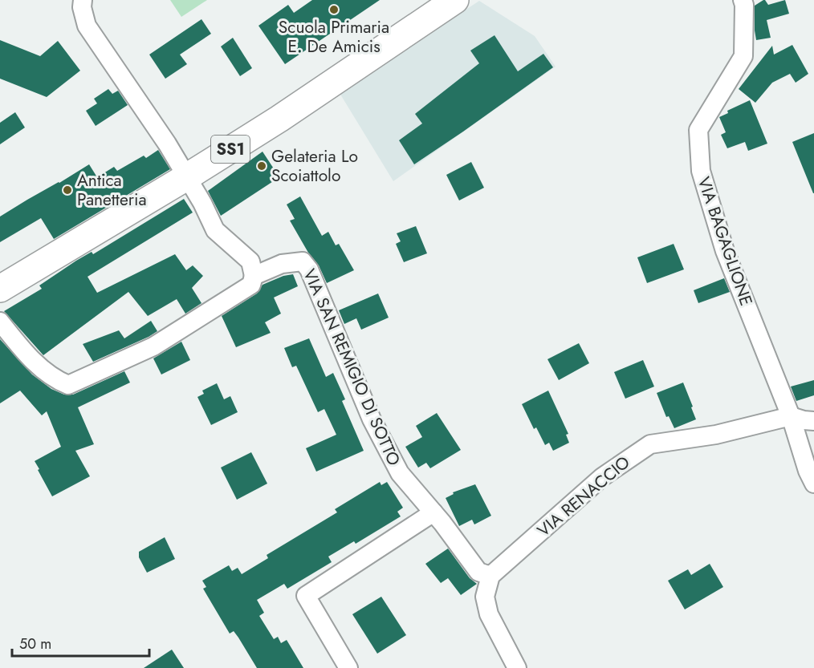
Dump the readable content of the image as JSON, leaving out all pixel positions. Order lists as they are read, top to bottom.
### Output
{
  "streets": {
    "main road": ["SS1"],
    "street": ["VIA BAGAGLIONE", "VIA SAN REMIGIO DI SOTTO", "VIA RENACCIO"]
  },
  "crossings": [
    ["VIA BAGAGLIONE", "VIA RENACCIO"],
    ["VIA SAN REMIGIO DI SOTTO", "VIA RENACCIO"]
  ],
  "places": ["Scuola Primaria E. De Amicis", "Gelateria Lo Scoiattolo", "Antica Panetteria"],
  "scale_bar": "50 m"
}
